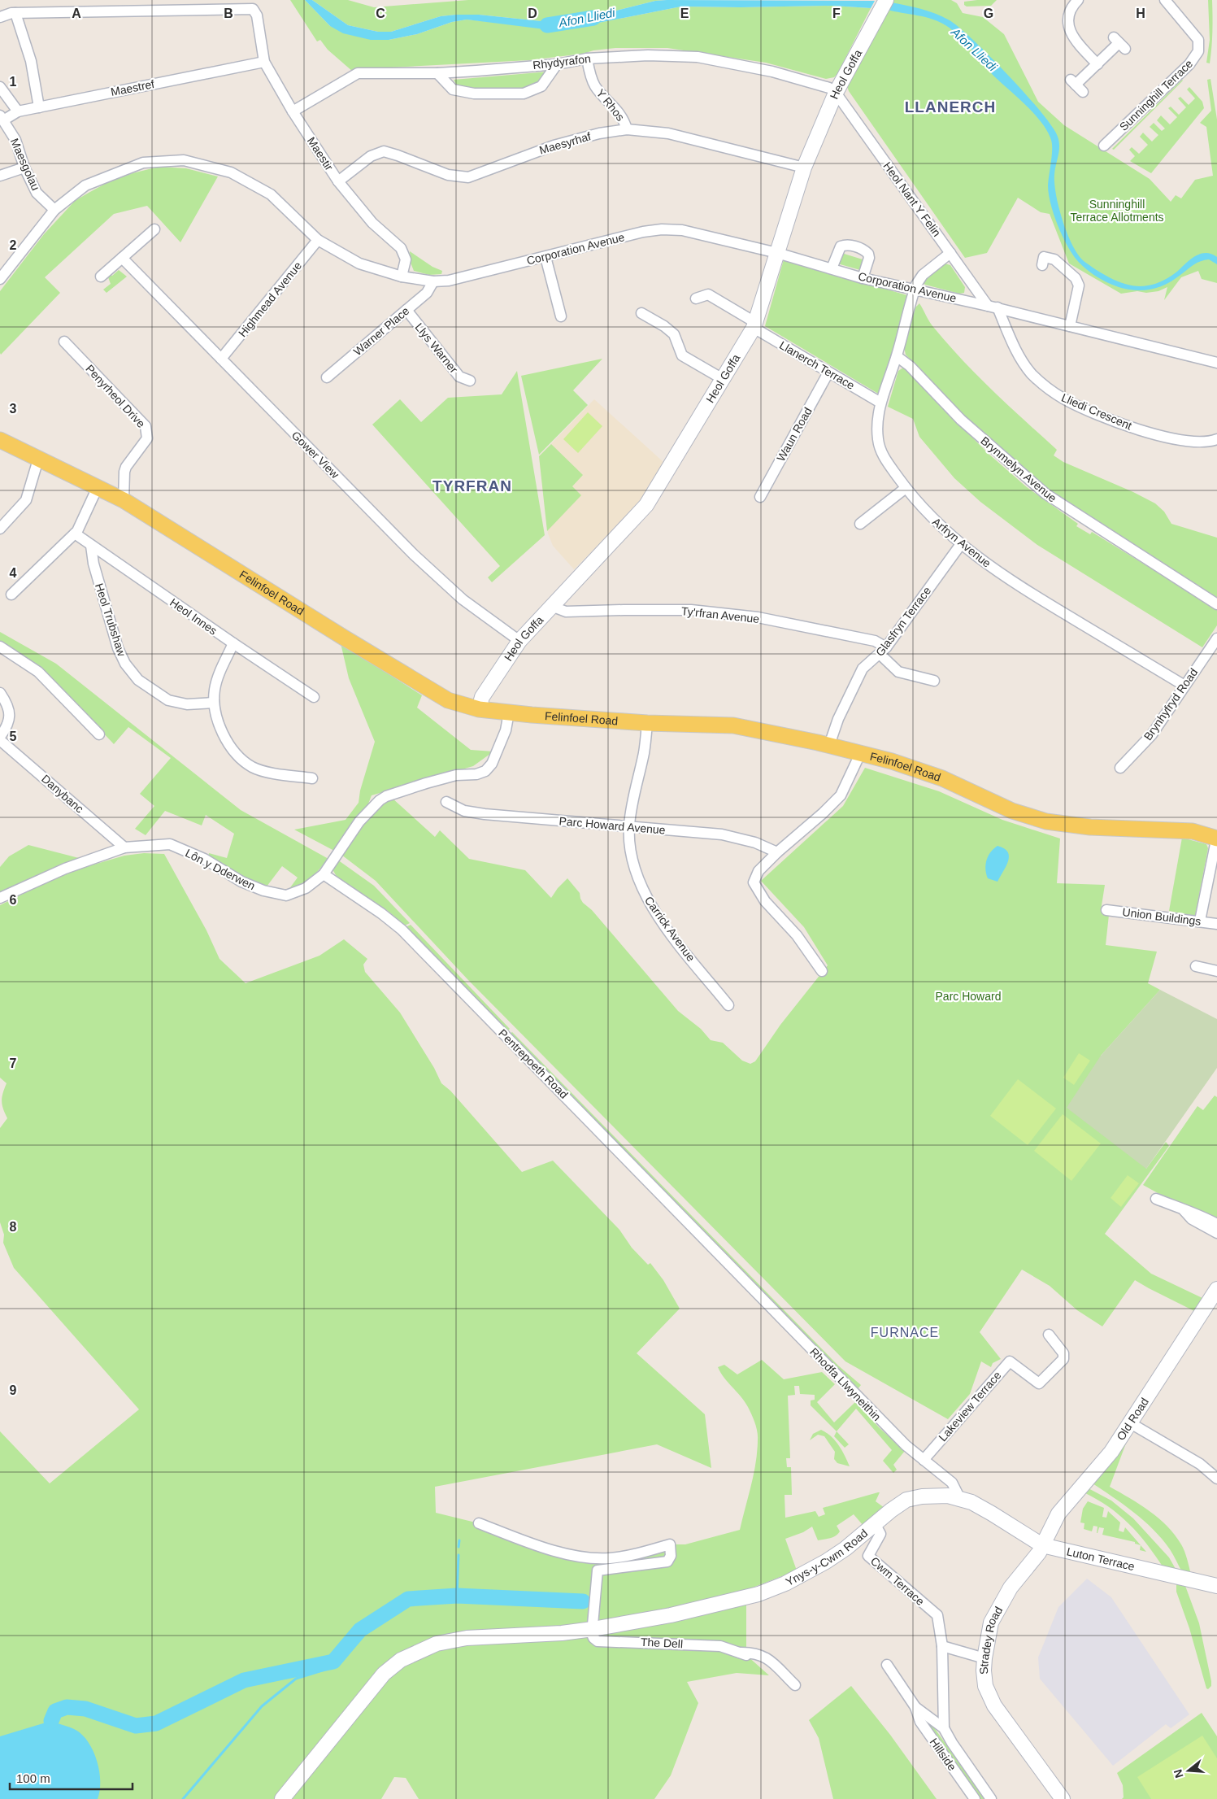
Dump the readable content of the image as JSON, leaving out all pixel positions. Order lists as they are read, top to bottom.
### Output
{
  "streets": {
    "main road": [
      "Heol Goffa",
      "Felinfoel Road",
      "Old Road",
      "Ynys-y-Cwm Road",
      "Luton Terrace",
      "Stradey Road"
    ],
    "street": [
      "Rhydyrafon",
      "Maestref",
      "Sunninghill Terrace",
      "Y Rhos",
      "Maesyrhaf",
      "Maestir",
      "Maesgolau",
      "Heol Nant Y Felin",
      "Corporation Avenue",
      "Highmead Avenue",
      "Warner Place",
      "Llys Warner",
      "Llanerch Terrace",
      "Penyrheol Drive",
      "Lliedi Crescent",
      "Waun Road",
      "Gower View",
      "Brynmelyn Avenue",
      "Arfryn Avenue",
      "Ty'rfran Avenue",
      "Heol Innes",
      "Heol Trubshaw",
      "Glasfryn Terrace",
      "Brynhyfryd Road",
      "Danybanc",
      "Parc Howard Avenue",
      "Lôn y Dderwen",
      "Union Buildings",
      "Carrick Avenue",
      "Pentrepoeth Road",
      "Rhodfa Llwyneithin",
      "Lakeview Terrace",
      "Cwm Terrace",
      "The Dell",
      "Hillside"
    ]
  },
  "crossings": [
    ["Rhydyrafon", "Heol Goffa"],
    ["Rhydyrafon", "Y Rhos"],
    ["Rhydyrafon", "Maestir"],
    ["Rhydyrafon", "Heol Nant Y Felin"],
    ["Heol Goffa", "Maesyrhaf"],
    ["Heol Goffa", "Heol Nant Y Felin"],
    ["Heol Goffa", "Corporation Avenue"],
    ["Heol Goffa", "Llanerch Terrace"],
    ["Heol Goffa", "Gower View"],
    ["Heol Goffa", "Felinfoel Road"],
    ["Heol Goffa", "Ty'rfran Avenue"],
    ["Maestref", "Maestir"],
    ["Maestref", "Maesgolau"],
    ["Y Rhos", "Maesyrhaf"],
    ["Maesyrhaf", "Maestir"],
    ["Maestir", "Corporation Avenue"],
    ["Maesgolau", "Corporation Avenue"],
    ["Heol Nant Y Felin", "Corporation Avenue"],
    ["Heol Nant Y Felin", "Lliedi Crescent"],
    ["Heol Nant Y Felin", "Arfryn Avenue"],
    ["Corporation Avenue", "Highmead Avenue"],
    ["Corporation Avenue", "Warner Place"],
    ["Corporation Avenue", "Lliedi Crescent"],
    ["Corporation Avenue", "Arfryn Avenue"],
    ["Highmead Avenue", "Gower View"],
    ["Warner Place", "Llys Warner"],
    ["Llanerch Terrace", "Waun Road"],
    ["Llanerch Terrace", "Arfryn Avenue"],
    ["Penyrheol Drive", "Felinfoel Road"],
    ["Brynmelyn Avenue", "Arfryn Avenue"],
    ["Arfryn Avenue", "Glasfryn Terrace"],
    ["Arfryn Avenue", "Brynhyfryd Road"],
    ["Felinfoel Road", "Glasfryn Terrace"],
    ["Felinfoel Road", "Lôn y Dderwen"],
    ["Felinfoel Road", "Carrick Avenue"],
    ["Ty'rfran Avenue", "Glasfryn Terrace"],
    ["Heol Innes", "Heol Trubshaw"],
    ["Danybanc", "Lôn y Dderwen"],
    ["Parc Howard Avenue", "Carrick Avenue"],
    ["Lôn y Dderwen", "Pentrepoeth Road"],
    ["Pentrepoeth Road", "Rhodfa Llwyneithin"],
    ["Rhodfa Llwyneithin", "Lakeview Terrace"],
    ["Rhodfa Llwyneithin", "Ynys-y-Cwm Road"],
    ["Old Road", "Ynys-y-Cwm Road"],
    ["Old Road", "Luton Terrace"],
    ["Old Road", "Stradey Road"],
    ["Ynys-y-Cwm Road", "Luton Terrace"],
    ["Ynys-y-Cwm Road", "Cwm Terrace"],
    ["Ynys-y-Cwm Road", "Stradey Road"],
    ["Ynys-y-Cwm Road", "The Dell"],
    ["Luton Terrace", "Stradey Road"],
    ["Cwm Terrace", "Hillside"]
  ],
  "districts": ["LLANERCH", "TYRFRAN", "FURNACE"],
  "water": ["Afon Lliedi"],
  "parks": ["Sunninghill Terrace Allotments", "Parc Howard"],
  "scale_bar": "100 m",
  "north": "left",
  "grid": {
    "columns": [
      "A",
      "B",
      "C",
      "D",
      "E",
      "F",
      "G",
      "H"
    ],
    "rows": [
      "1",
      "2",
      "3",
      "4",
      "5",
      "6",
      "7",
      "8",
      "9"
    ]
  }
}
